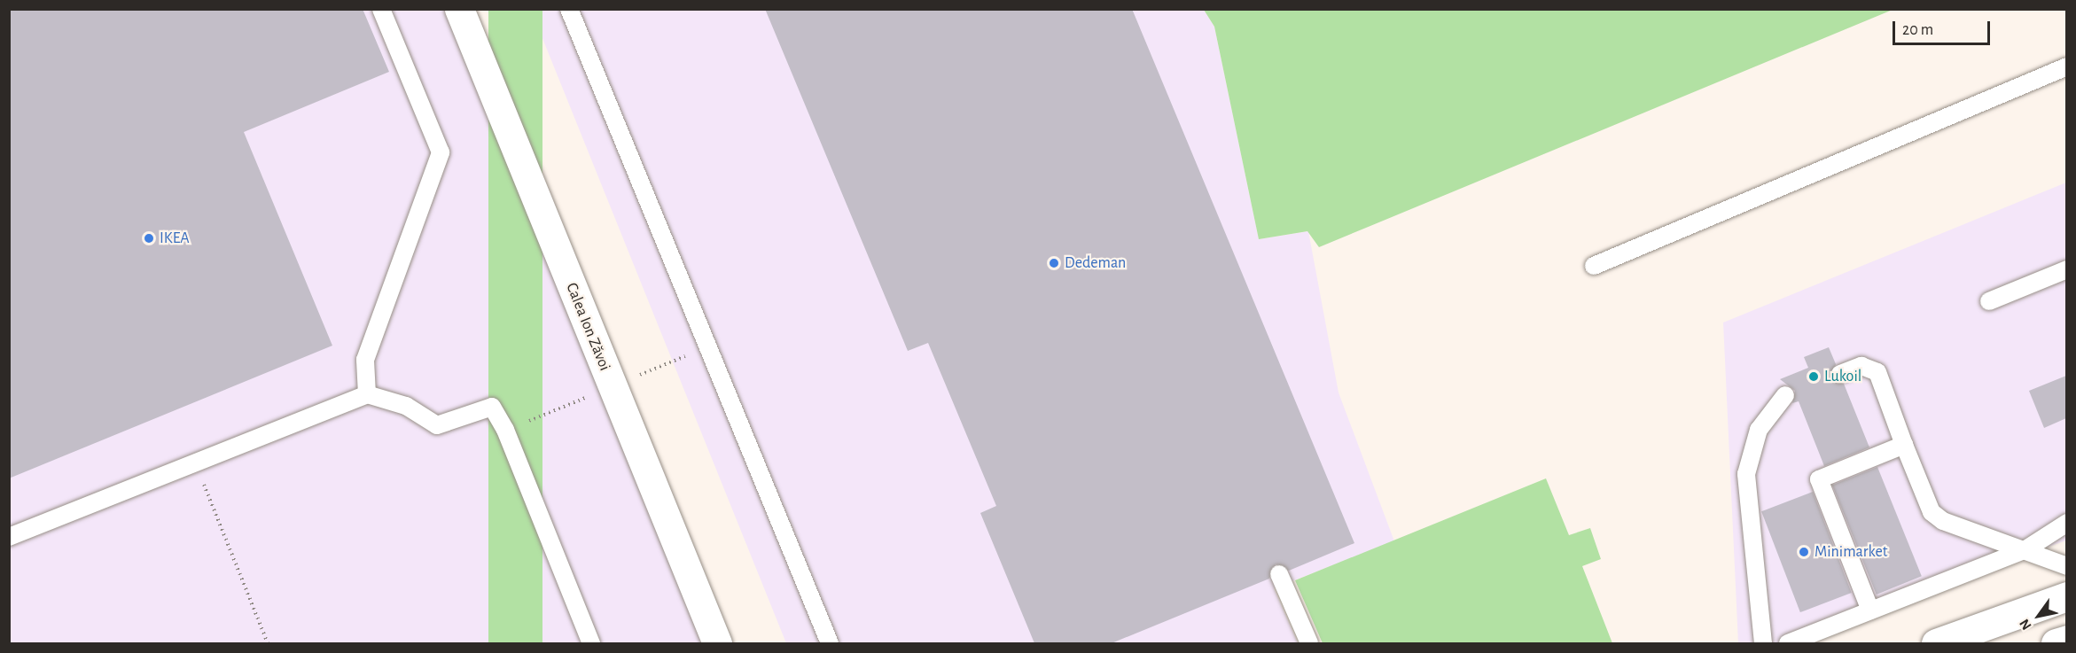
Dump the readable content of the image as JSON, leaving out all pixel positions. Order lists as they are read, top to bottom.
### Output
{
  "streets": {
    "main road": ["Calea Ion Zăvoi"]
  },
  "places": [
    "IKEA",
    "Dedeman",
    "Lukoil",
    "Minimarket"
  ],
  "scale_bar": "20 m",
  "north": "bottom left"
}
